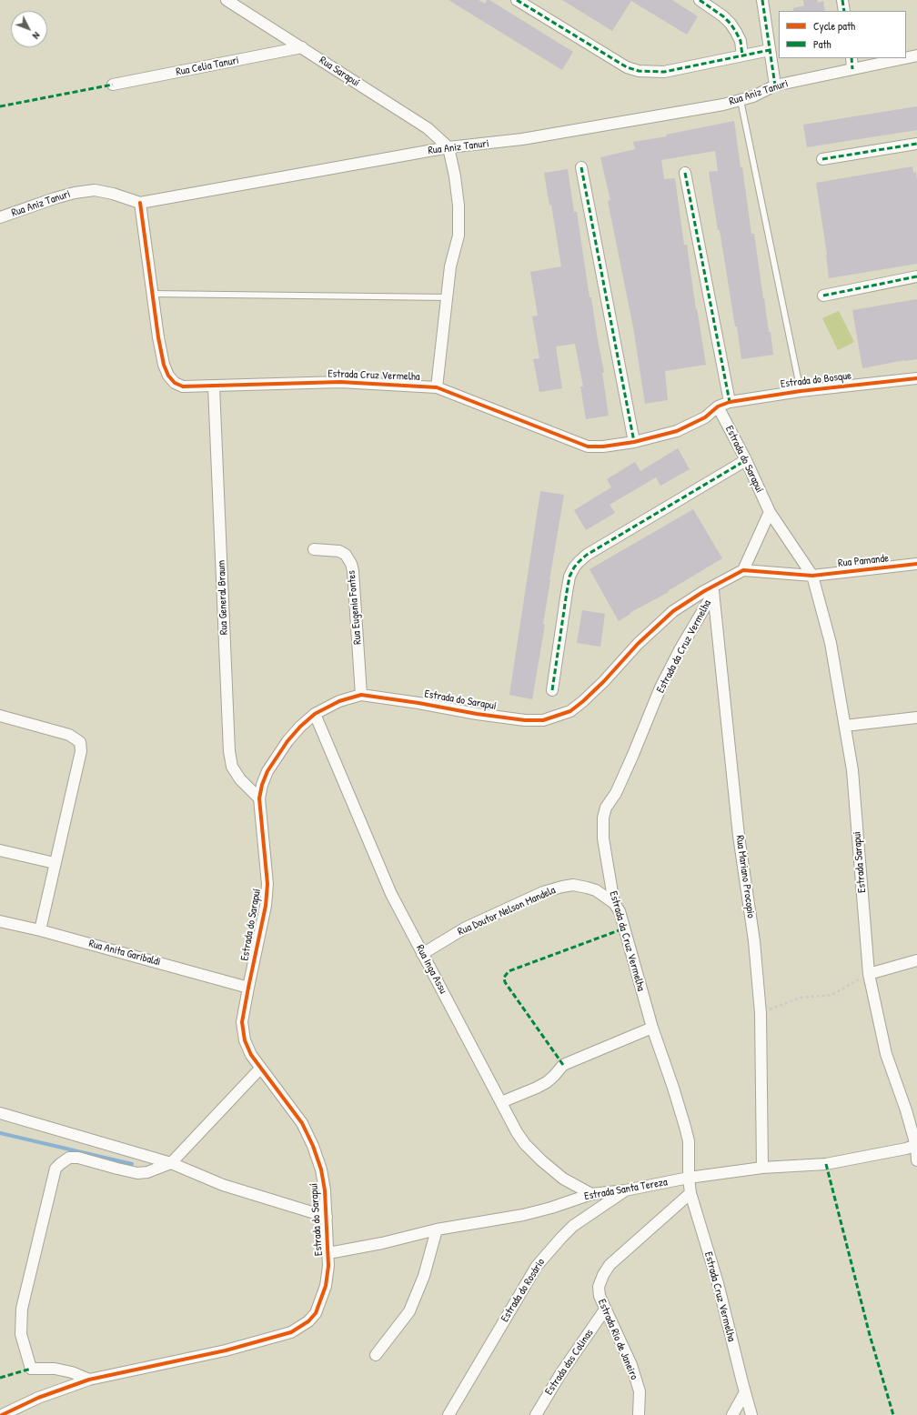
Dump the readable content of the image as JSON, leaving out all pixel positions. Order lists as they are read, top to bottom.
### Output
{
  "streets": {
    "street": [
      "Rua Celia Tanuri",
      "Rua Sarapuí",
      "Rua Aniz Tanuri",
      "Estrada Cruz Vermelha",
      "Estrada do Bosque",
      "Estrada do Sarapuí",
      "Rua Pamande",
      "Rua General Braum",
      "Rua Eugenia Fontes",
      "Estrada da Cruz Vermelha",
      "Estrada Sarapui",
      "Rua Mariano Procopio",
      "Rua Doutor Nelson Mandela",
      "Rua Anita Garibaldi",
      "Rua Inga Assu",
      "Estrada Santa Tereza",
      "Estrada do Rosário",
      "Estrada Rio de Janeiro",
      "Estrada das Colinas"
    ]
  },
  "crossings": [
    ["Rua Celia Tanuri", "Rua Sarapuí"],
    ["Rua Sarapuí", "Rua Aniz Tanuri"],
    ["Rua Aniz Tanuri", "Estrada Cruz Vermelha"],
    ["Estrada Cruz Vermelha", "Estrada do Bosque"],
    ["Estrada Cruz Vermelha", "Estrada do Sarapuí"],
    ["Estrada Cruz Vermelha", "Rua General Braum"],
    ["Estrada Cruz Vermelha", "Estrada da Cruz Vermelha"],
    ["Estrada Cruz Vermelha", "Estrada Santa Tereza"],
    ["Estrada Cruz Vermelha", "Estrada Rio de Janeiro"],
    ["Estrada do Bosque", "Estrada do Sarapuí"],
    ["Estrada do Sarapuí", "Rua Pamande"],
    ["Estrada do Sarapuí", "Rua General Braum"],
    ["Estrada do Sarapuí", "Rua Eugenia Fontes"],
    ["Estrada do Sarapuí", "Estrada da Cruz Vermelha"],
    ["Estrada do Sarapuí", "Estrada Sarapui"],
    ["Estrada do Sarapuí", "Rua Mariano Procopio"],
    ["Estrada do Sarapuí", "Rua Anita Garibaldi"],
    ["Estrada do Sarapuí", "Rua Inga Assu"],
    ["Estrada do Sarapuí", "Estrada Santa Tereza"],
    ["Rua Pamande", "Estrada Sarapui"],
    ["Estrada da Cruz Vermelha", "Rua Mariano Procopio"],
    ["Estrada da Cruz Vermelha", "Rua Doutor Nelson Mandela"],
    ["Estrada da Cruz Vermelha", "Estrada Santa Tereza"],
    ["Estrada Sarapui", "Estrada Santa Tereza"],
    ["Rua Mariano Procopio", "Estrada Santa Tereza"],
    ["Rua Doutor Nelson Mandela", "Rua Inga Assu"],
    ["Rua Inga Assu", "Estrada Santa Tereza"],
    ["Estrada Santa Tereza", "Estrada do Rosário"],
    ["Estrada Rio de Janeiro", "Estrada das Colinas"]
  ],
  "legend": ["Cycle path", "Path"],
  "north": "bottom right"
}
